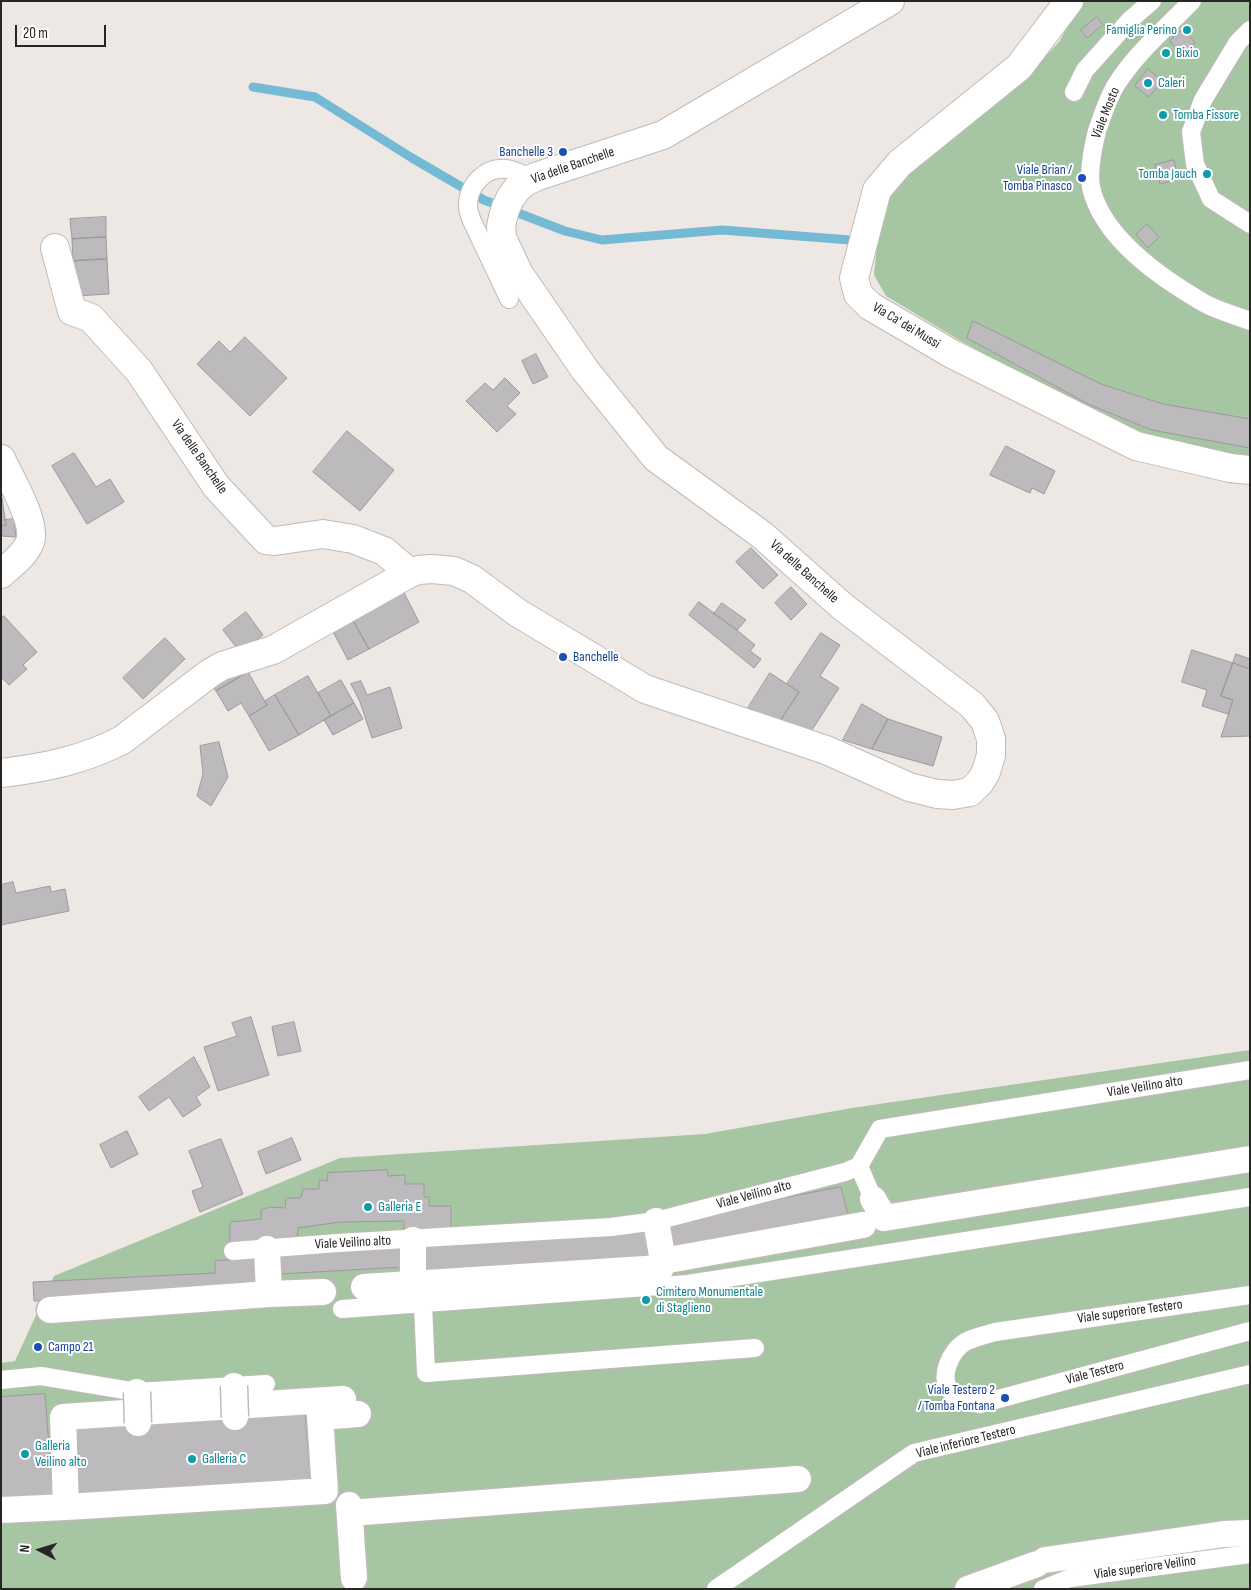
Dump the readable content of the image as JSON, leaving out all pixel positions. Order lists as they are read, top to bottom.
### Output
{
  "streets": {
    "street": ["Via delle Banchelle", "Via Ca' dei Mussi"],
    "lane": [
      "Viale Mosto",
      "Viale Veilino alto",
      "Viale superiore Testero",
      "Viale Testero",
      "Viale inferiore Testero",
      "Viale superiore Veilino"
    ]
  },
  "crossings": [
    ["Viale superiore Testero", "Viale Testero"]
  ],
  "places": [
    "Famiglia Perino",
    "Bixio",
    "Caleri",
    "Tomba Fissore",
    "Banchelle 3",
    "Tomba Jauch",
    "Viale Brian / Tomba Pinasco",
    "Banchelle",
    "Galleria E",
    "Cimitero Monumentale di Staglieno",
    "Campo 21",
    "Viale Testero 2 / Tomba Fontana",
    "Galleria Veilino alto",
    "Galleria C"
  ],
  "scale_bar": "20 m",
  "north": "left"
}
